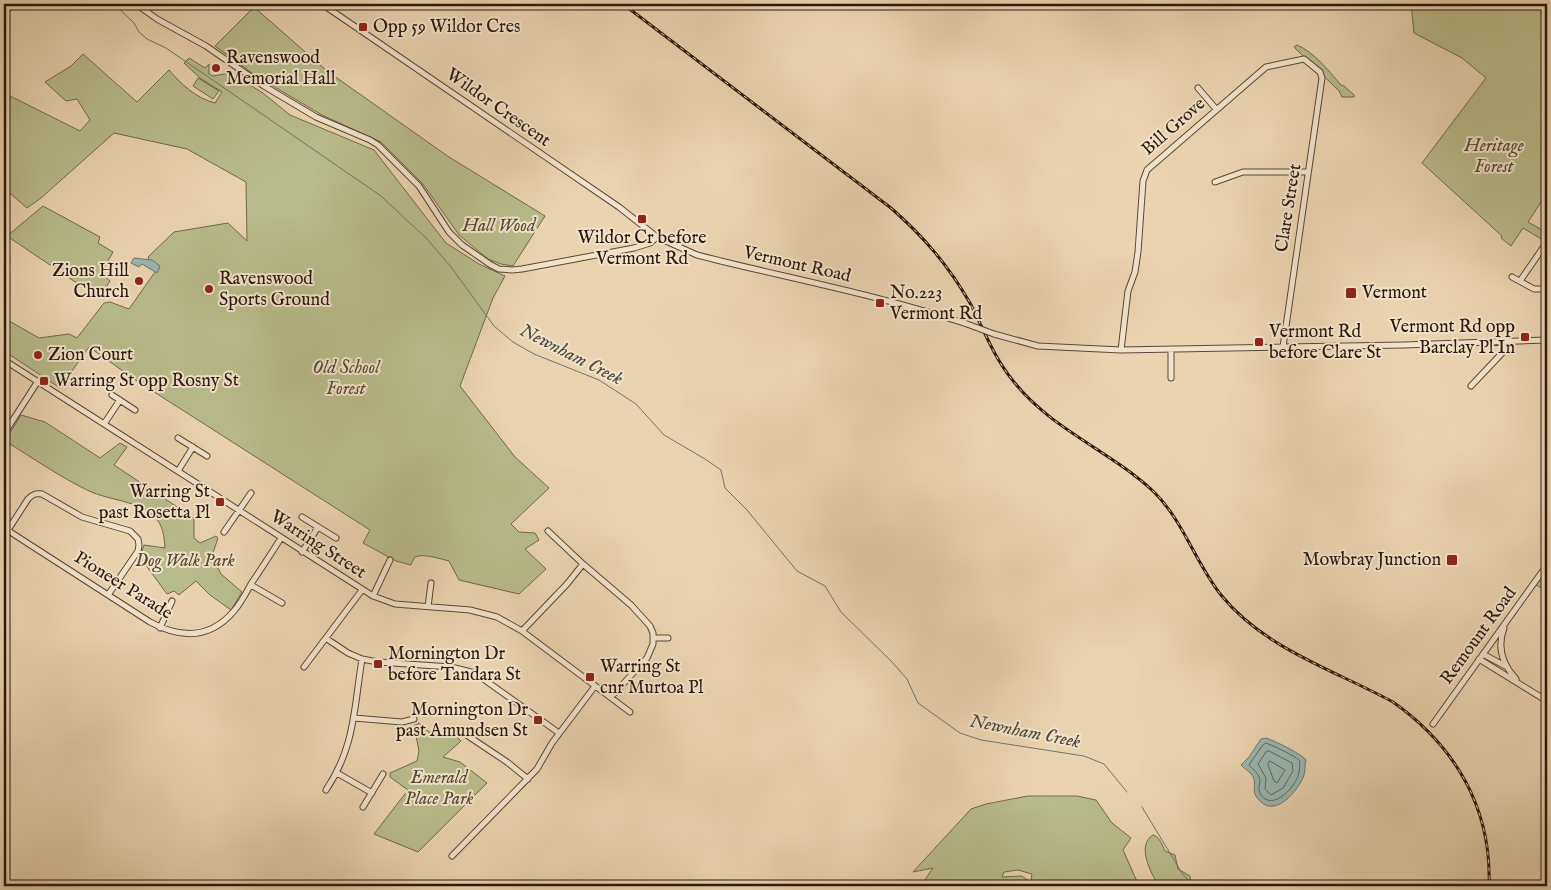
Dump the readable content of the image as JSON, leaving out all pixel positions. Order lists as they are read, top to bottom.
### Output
{
  "streets": {
    "street": [
      "Wildor Crescent",
      "Bill Grove",
      "Clare Street",
      "Vermont Road",
      "Warring Street",
      "Pioneer Parade",
      "Remount Road"
    ]
  },
  "crossings": [
    ["Wildor Crescent", "Vermont Road"],
    ["Bill Grove", "Clare Street"],
    ["Bill Grove", "Vermont Road"],
    ["Clare Street", "Vermont Road"],
    ["Warring Street", "Pioneer Parade"]
  ],
  "water": ["Newnham Creek"],
  "parks": [
    "Heritage Forest",
    "Hall Wood",
    "Old School Forest",
    "Dog Walk Park",
    "Emerald Place Park"
  ],
  "places": {
    "transit": [
      "Opp 59 Wildor Cres",
      "Wildor Cr before Vermont Rd",
      "Vermont",
      "No.223 Vermont Rd",
      "Vermont Rd opp Barclay Pl In",
      "Vermont Rd before Clare St",
      "Warring St opp Rosny St",
      "Warring St past Rosetta Pl",
      "Mowbray Junction",
      "Mornington Dr before Tandara St",
      "Warring St cnr Murtoa Pl",
      "Mornington Dr past Amundsen St"
    ],
    "other": [
      "Ravenswood Memorial Hall",
      "Zions Hill Church",
      "Ravenswood Sports Ground",
      "Zion Court"
    ]
  }
}
